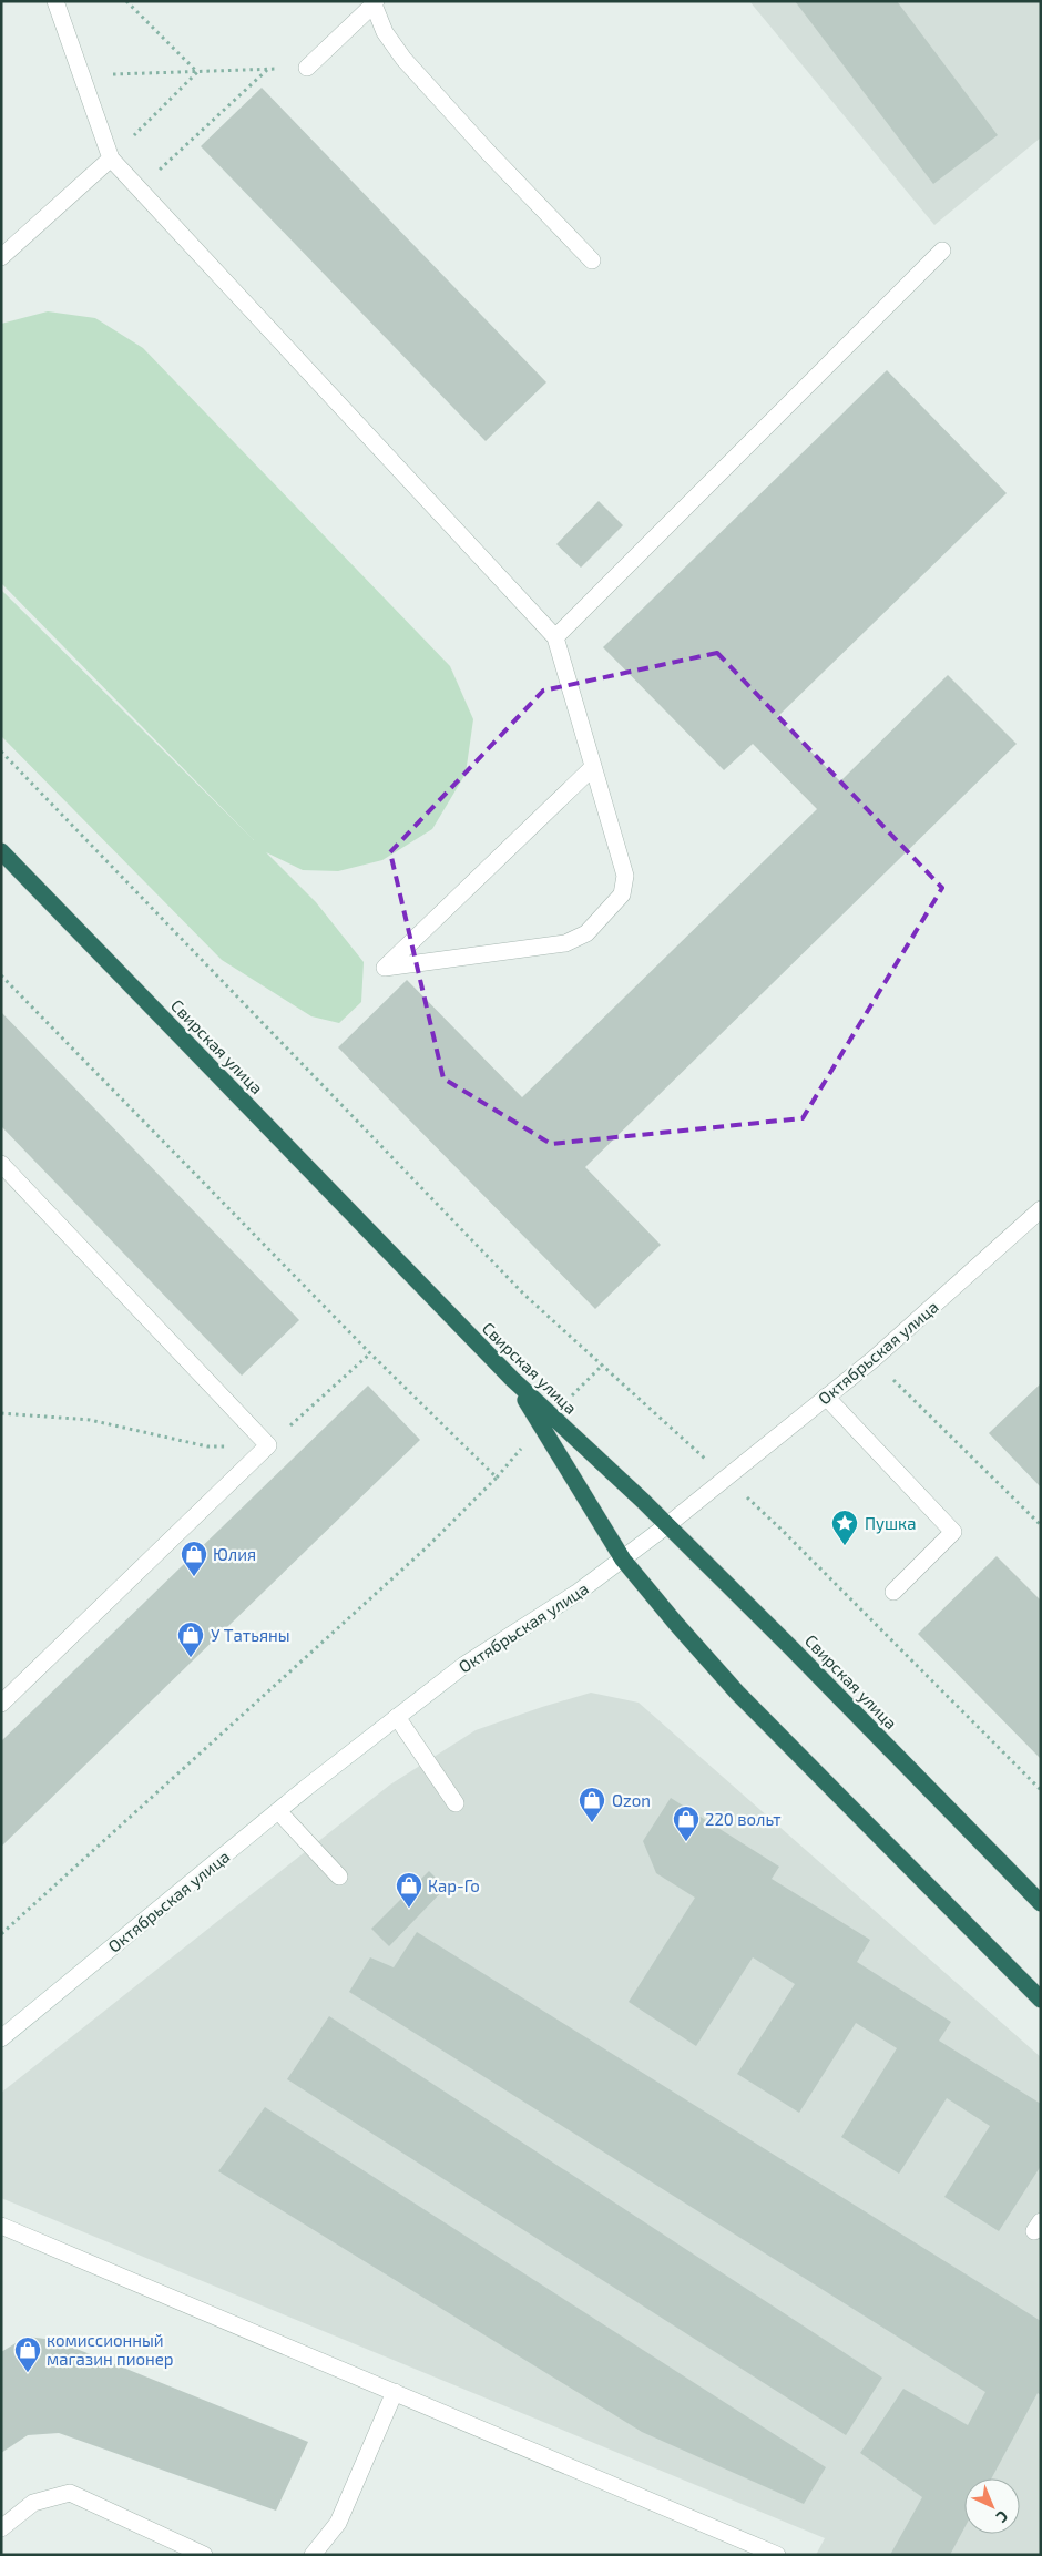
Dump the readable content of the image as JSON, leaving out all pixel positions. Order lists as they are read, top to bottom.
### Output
{
  "streets": {
    "highway": ["Свирская улица"],
    "main road": ["Октябрьская улица"]
  },
  "crossings": [
    ["Свирская улица", "Октябрьская улица"]
  ],
  "places": {
    "place": ["Пушка"],
    "shop": [
      "Юлия",
      "У Татьяны",
      "Ozon",
      "220 вольт",
      "Кар-Го",
      "комиссионный магазин пионер"
    ]
  },
  "north": "bottom right"
}
